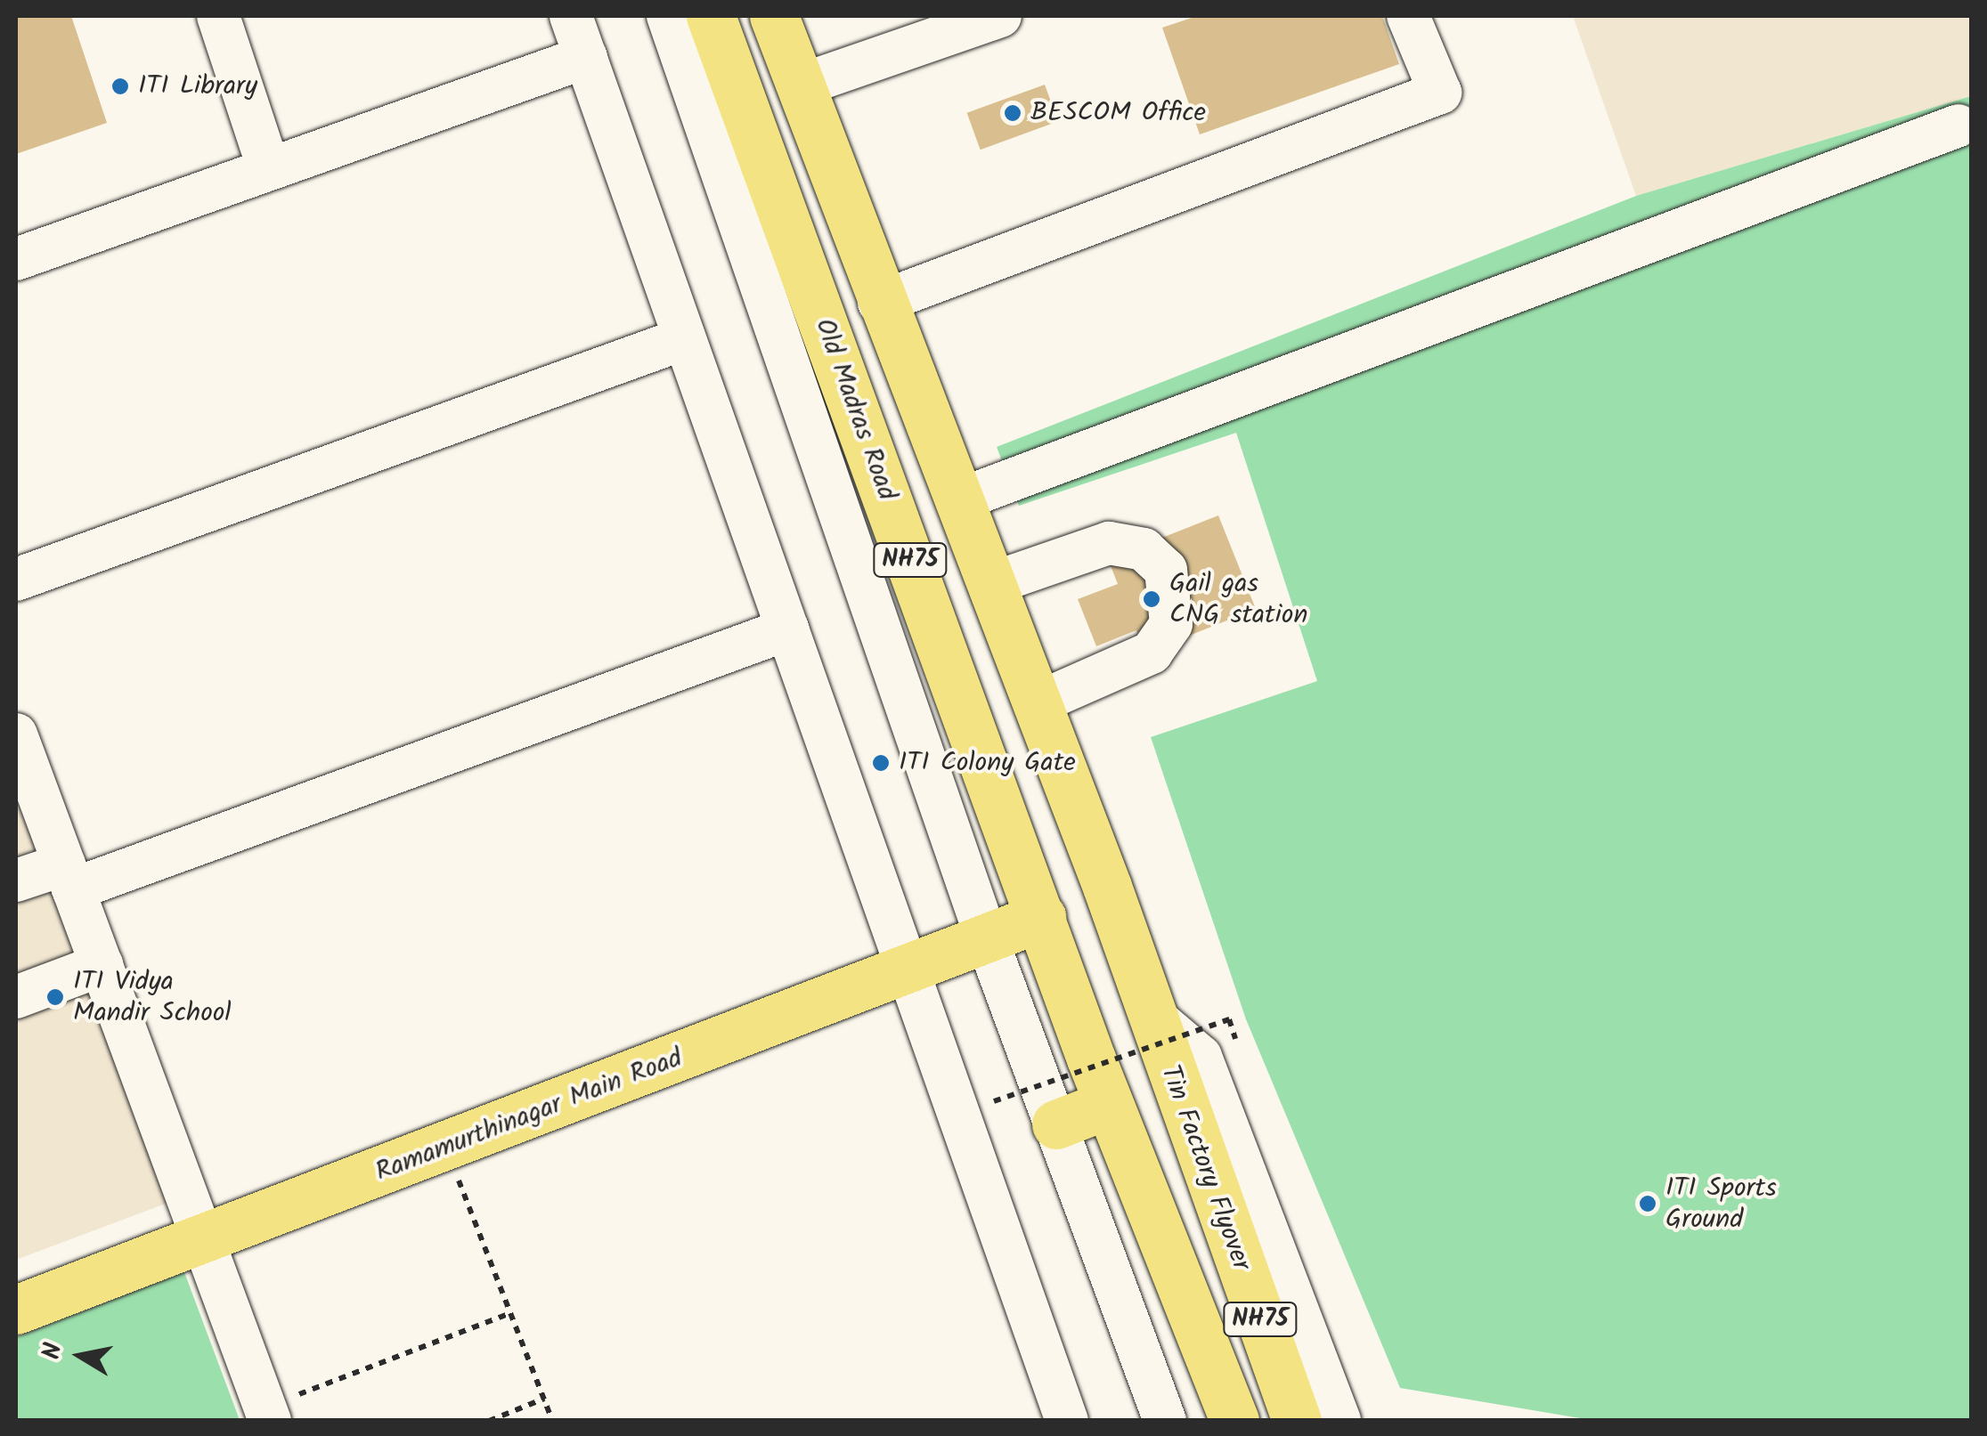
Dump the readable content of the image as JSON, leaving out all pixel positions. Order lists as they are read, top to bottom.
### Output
{
  "streets": {
    "main road": [
      "Old Madras Road",
      "NH75",
      "Ramamurthinagar Main Road",
      "Tin Factory Flyover"
    ]
  },
  "crossings": [
    ["Old Madras Road", "NH75"],
    ["Old Madras Road", "Ramamurthinagar Main Road"],
    ["NH75", "Tin Factory Flyover"]
  ],
  "places": [
    "ITI Library",
    "BESCOM Office",
    "Gail gas CNG station",
    "ITI Colony Gate",
    "ITI Vidya Mandir School",
    "ITI Sports Ground"
  ],
  "north": "left"
}
